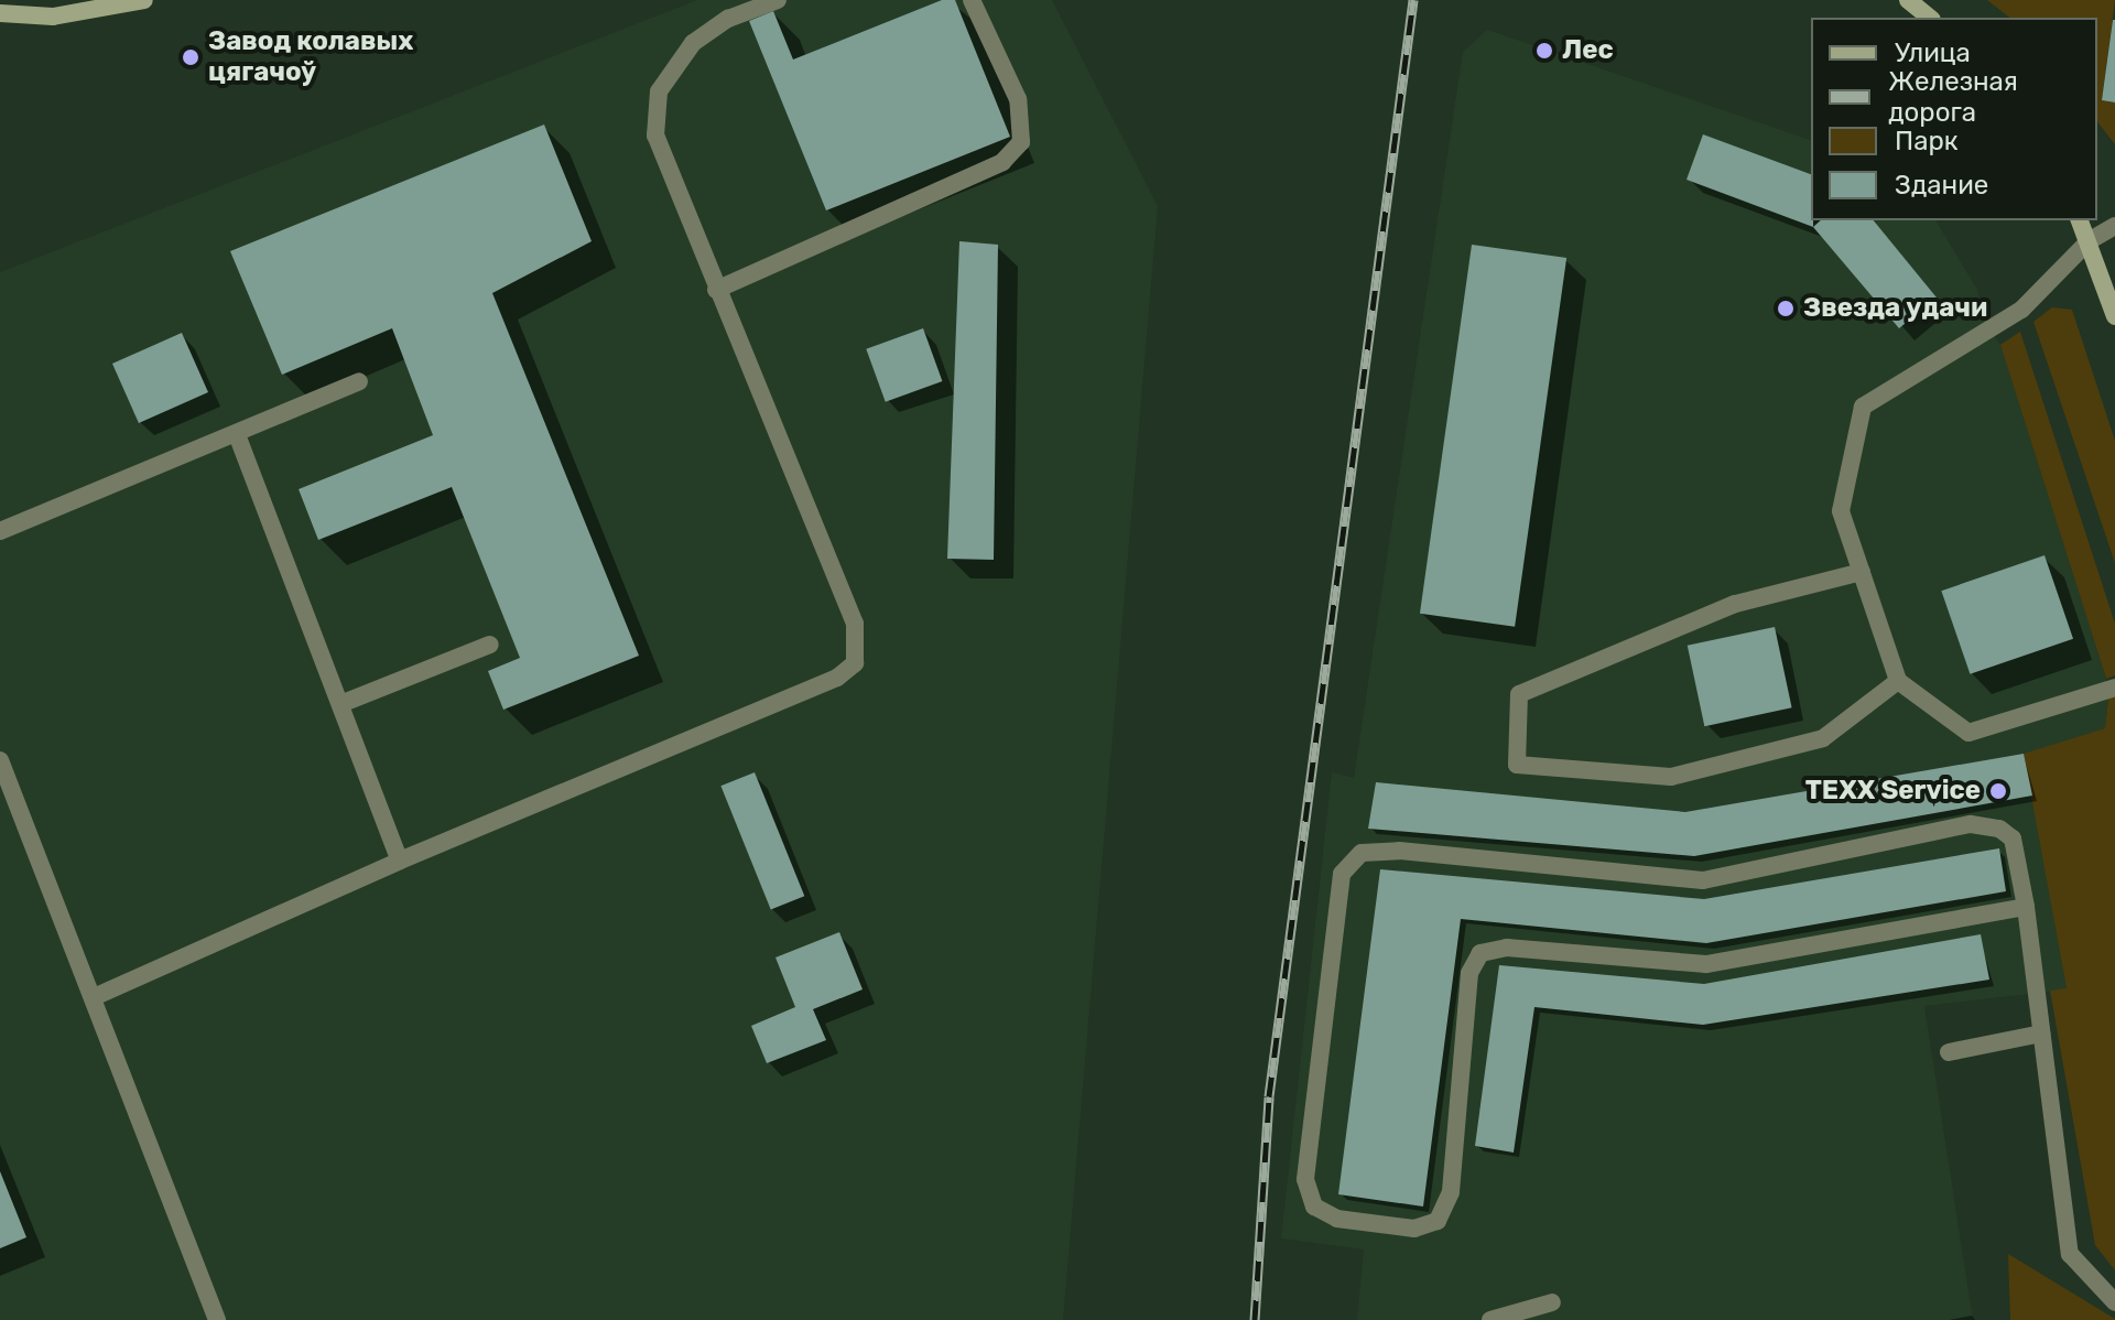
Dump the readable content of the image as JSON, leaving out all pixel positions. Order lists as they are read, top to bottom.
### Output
{
  "places": [
    "Лес",
    "Завод колавых цягачоў",
    "Звезда удачи",
    "TEXX Service"
  ],
  "legend": [
    "Улица",
    "Железная дорога",
    "Парк",
    "Здание"
  ]
}
